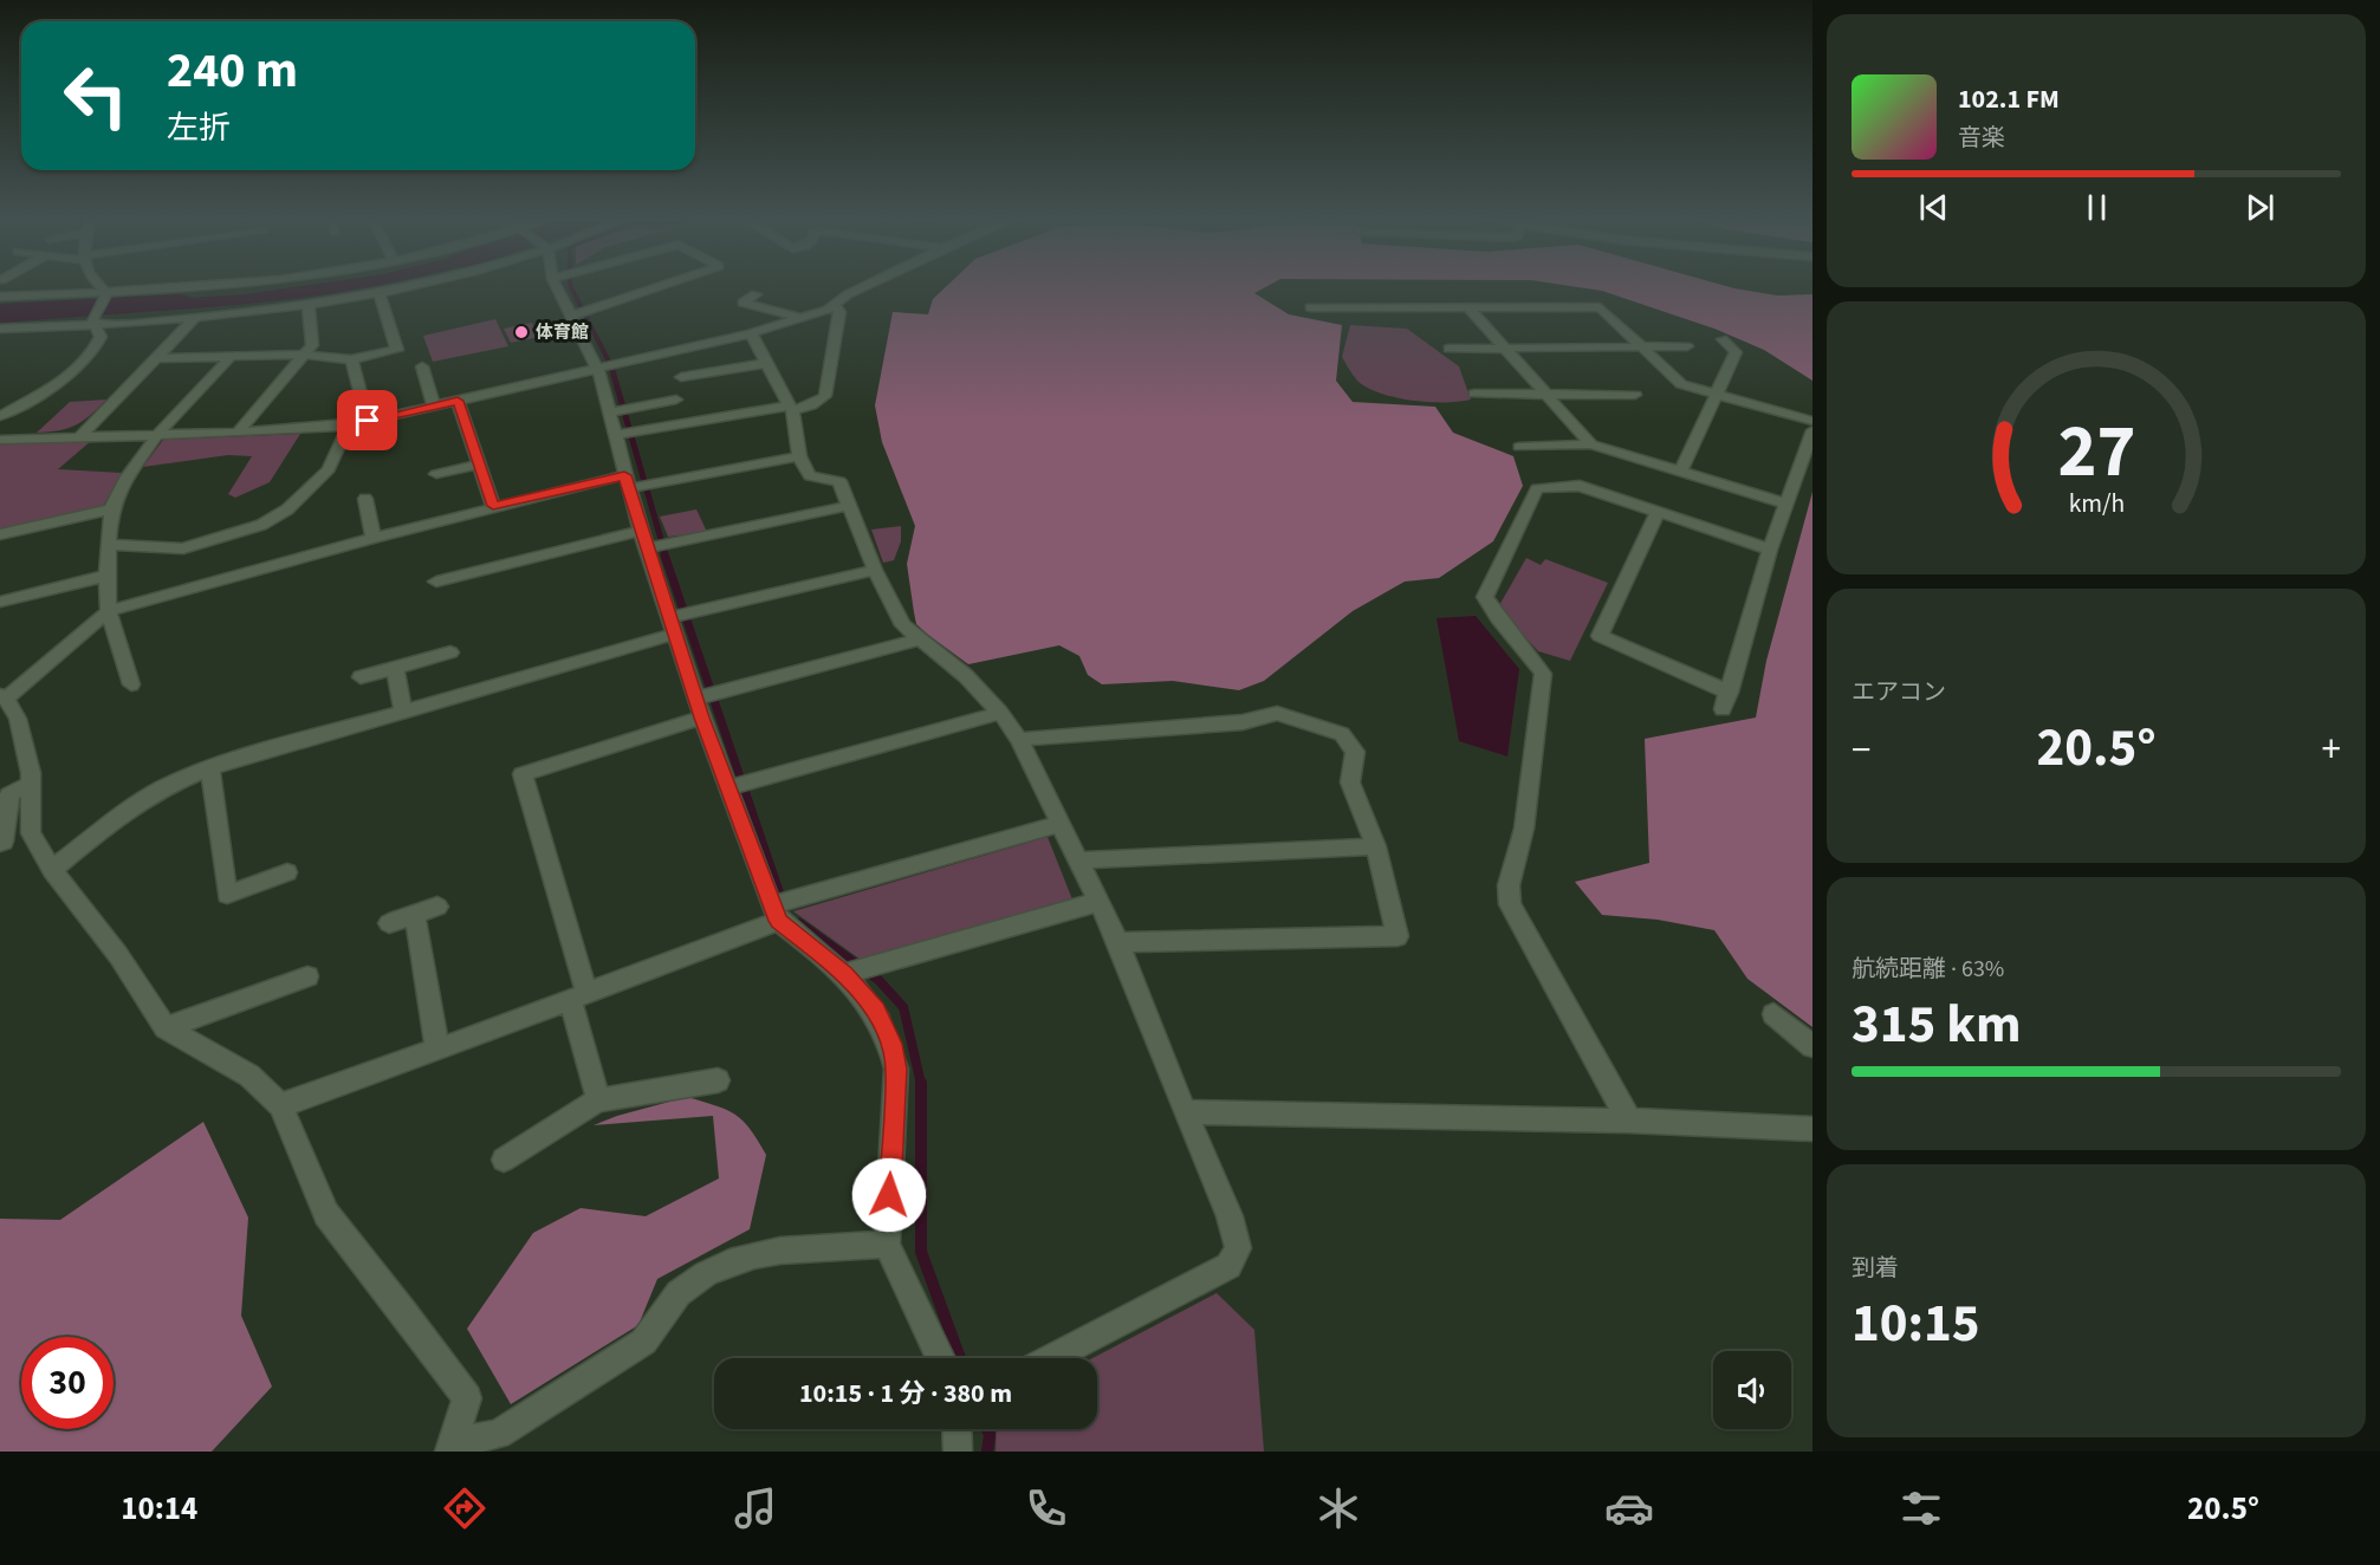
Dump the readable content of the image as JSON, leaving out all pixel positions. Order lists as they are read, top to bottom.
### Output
{
  "places": ["体育館"],
  "page": {
    "turn": ["240 m", "左折"],
    "song": ["102.1 FM", "音楽"],
    "tile": [
      "エアコン",
      ["航続距離 · 63%", "315 km"],
      ["到着", "10:15"]
    ],
    "heat": ["−", "20.5°", "+"],
    "limit": "30",
    "trip": "10:15 · 1 分 · 380 m",
    "tabs": ["10:14", "20.5°"],
    "gauge": ["27", "km/h"]
  }
}
